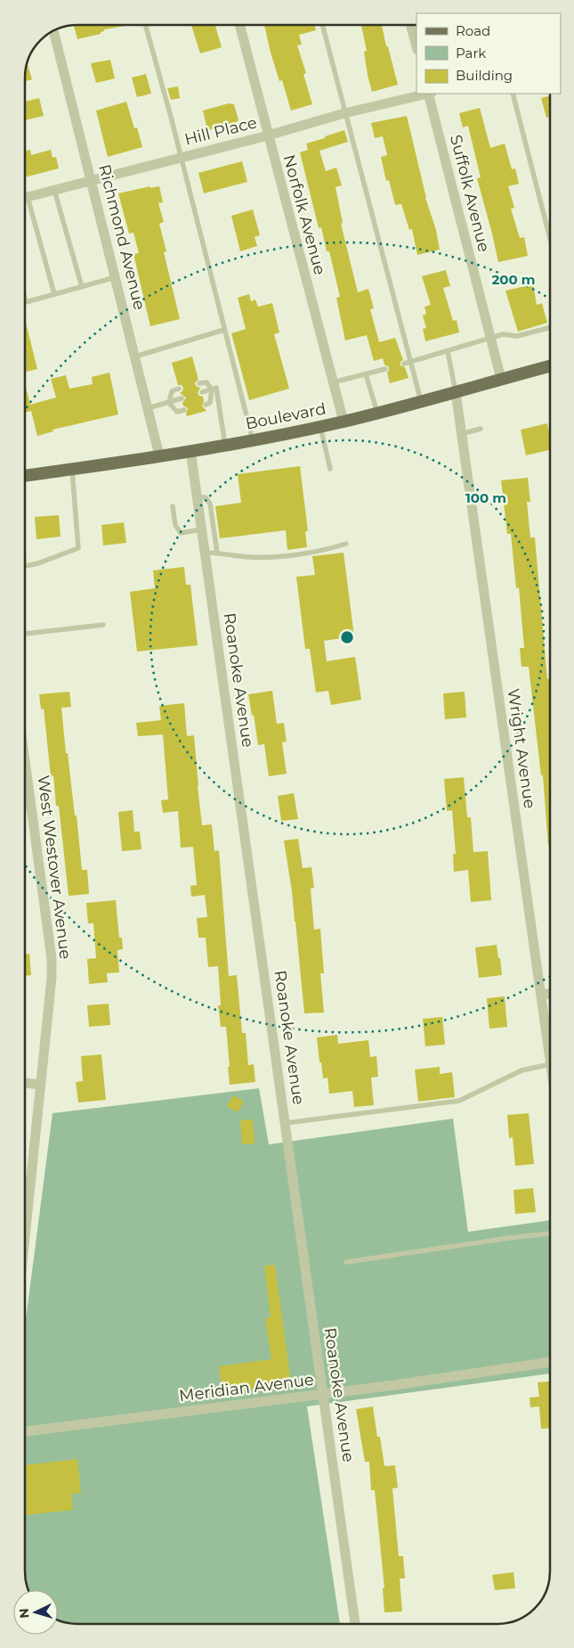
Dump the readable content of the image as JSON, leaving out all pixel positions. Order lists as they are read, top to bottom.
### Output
{
  "streets": {
    "main road": ["Boulevard"],
    "street": [
      "Hill Place",
      "Suffolk Avenue",
      "Norfolk Avenue",
      "Richmond Avenue",
      "Roanoke Avenue",
      "Wright Avenue",
      "West Westover Avenue",
      "Meridian Avenue"
    ]
  },
  "crossings": [
    ["Hill Place", "Norfolk Avenue"],
    ["Hill Place", "Richmond Avenue"],
    ["Suffolk Avenue", "Boulevard"],
    ["Norfolk Avenue", "Boulevard"],
    ["Richmond Avenue", "Boulevard"],
    ["Boulevard", "Roanoke Avenue"],
    ["Boulevard", "Wright Avenue"],
    ["Roanoke Avenue", "Meridian Avenue"]
  ],
  "legend": ["Road", "Park", "Building"],
  "north": "left",
  "rings": ["200 m", "100 m"]
}
